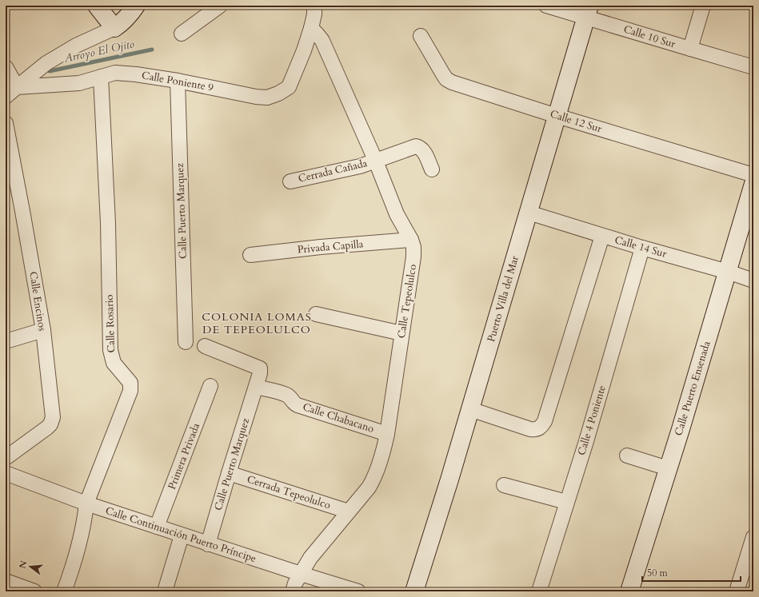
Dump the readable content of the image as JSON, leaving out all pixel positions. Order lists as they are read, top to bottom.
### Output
{
  "streets": {
    "street": [
      "Calle 10 Sur",
      "Calle Poniente 9",
      "Calle 12 Sur",
      "Cerrada Cañada",
      "Calle Puerto Marquez",
      "Privada Capilla",
      "Calle 14 Sur",
      "Puerto Villa del Mar",
      "Calle Encinos",
      "Calle Tepeolulco",
      "Calle Rosario",
      "Calle Puerto Ensenada",
      "Calle Chabacano",
      "Calle 4 Poniente",
      "Primera Privada",
      "Cerrada Tepeolulco",
      "Calle Continuación Puerto Príncipe"
    ]
  },
  "crossings": [
    ["Calle 10 Sur", "Puerto Villa del Mar"],
    ["Calle Poniente 9", "Calle Puerto Marquez"],
    ["Calle Poniente 9", "Calle Tepeolulco"],
    ["Calle Poniente 9", "Calle Rosario"],
    ["Calle 12 Sur", "Puerto Villa del Mar"],
    ["Cerrada Cañada", "Calle Tepeolulco"],
    ["Calle Puerto Marquez", "Calle Chabacano"],
    ["Calle Puerto Marquez", "Cerrada Tepeolulco"],
    ["Calle Puerto Marquez", "Calle Continuación Puerto Príncipe"],
    ["Privada Capilla", "Calle Tepeolulco"],
    ["Calle 14 Sur", "Puerto Villa del Mar"],
    ["Calle 14 Sur", "Calle Puerto Ensenada"],
    ["Calle 14 Sur", "Calle 4 Poniente"],
    ["Calle Tepeolulco", "Calle Chabacano"],
    ["Calle Tepeolulco", "Cerrada Tepeolulco"],
    ["Calle Tepeolulco", "Calle Continuación Puerto Príncipe"],
    ["Calle Rosario", "Calle Continuación Puerto Príncipe"],
    ["Primera Privada", "Calle Continuación Puerto Príncipe"]
  ],
  "districts": ["COLONIA LOMAS DE TEPEOLULCO"],
  "water": ["Arroyo El Ojito"],
  "scale_bar": "50 m",
  "north": "left"
}
